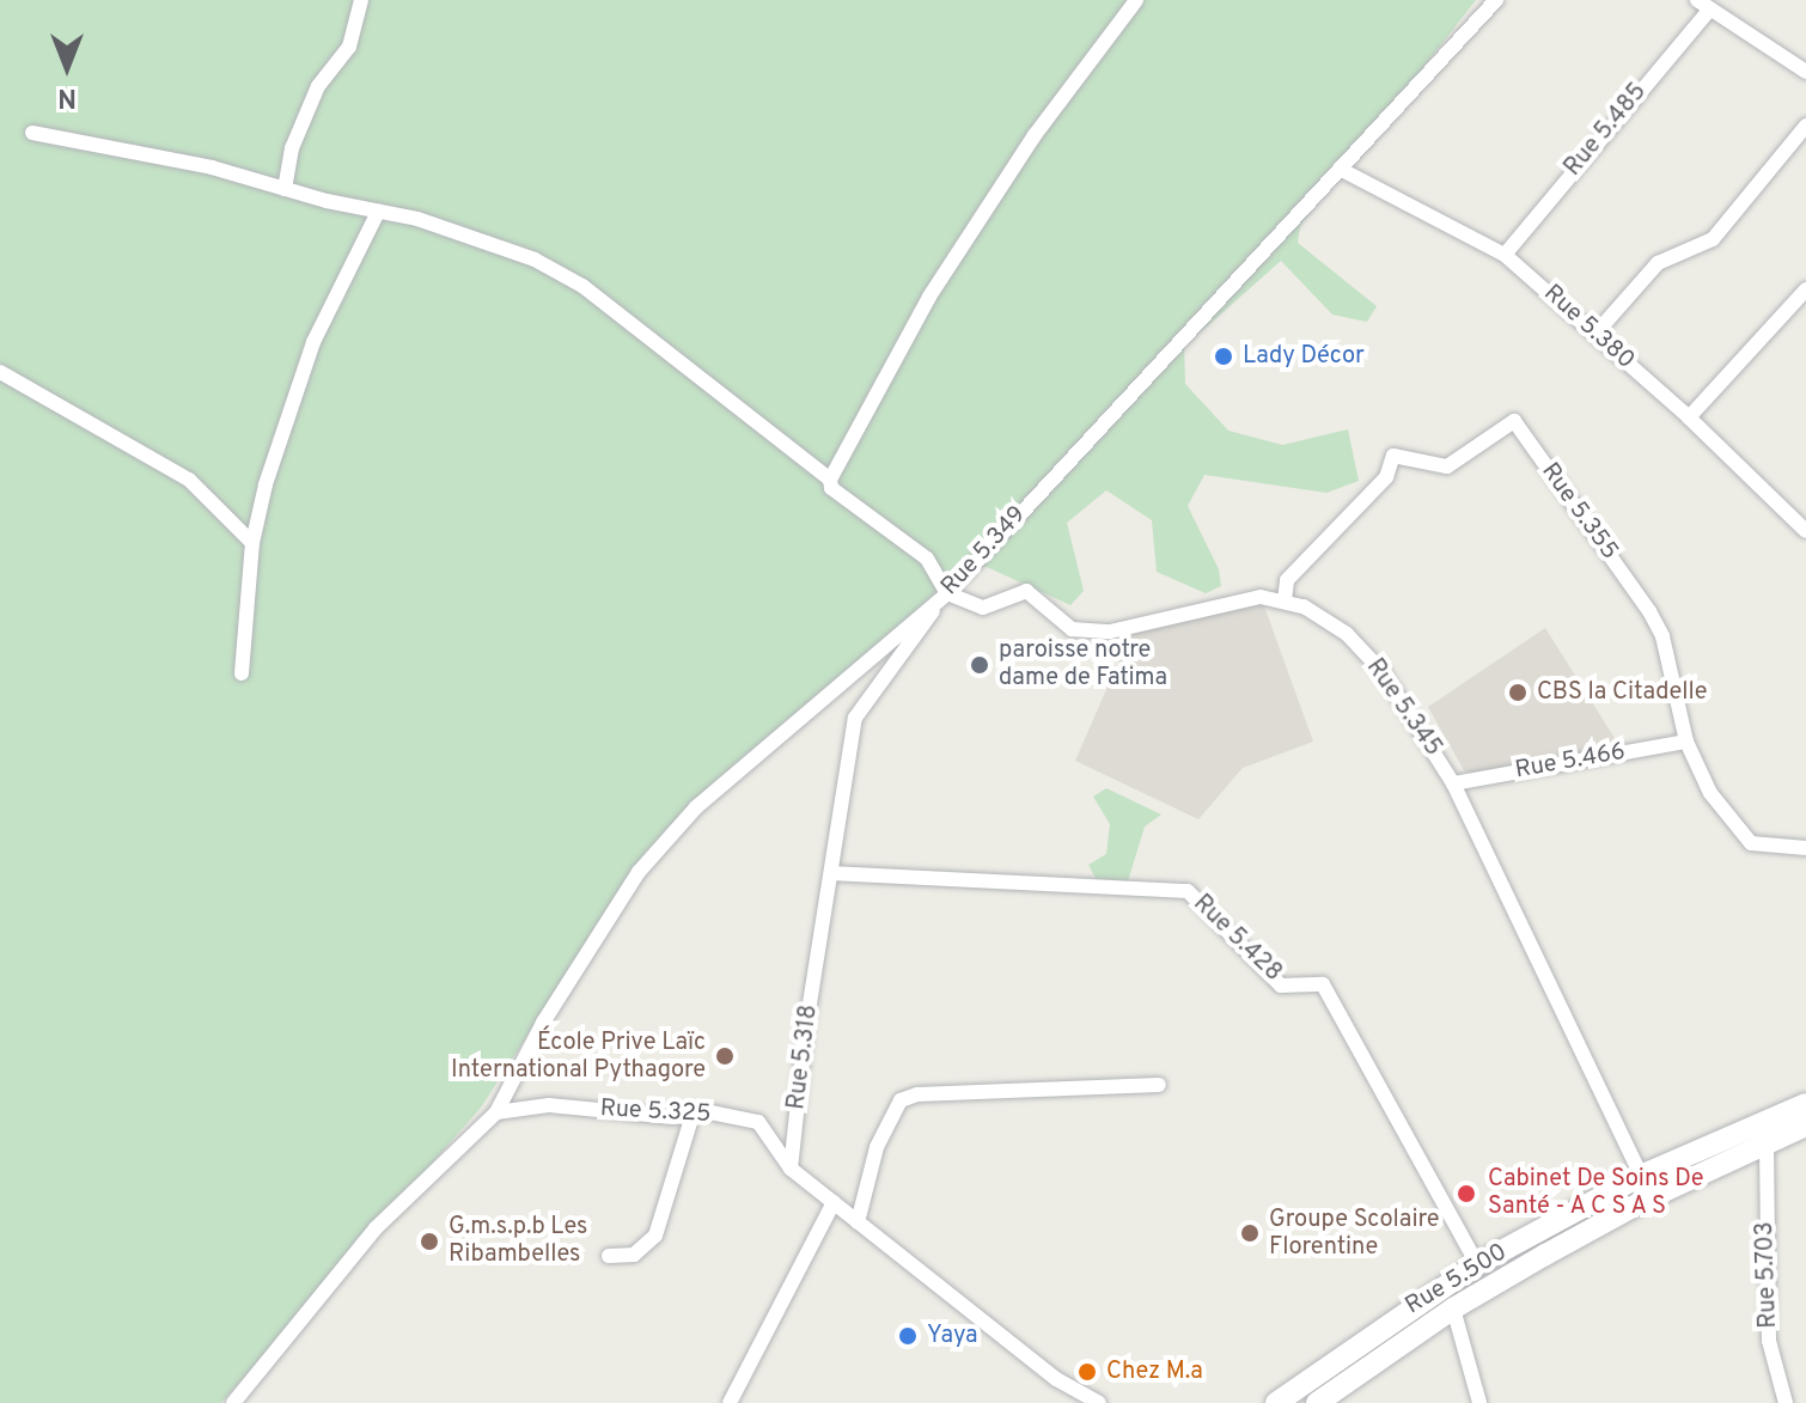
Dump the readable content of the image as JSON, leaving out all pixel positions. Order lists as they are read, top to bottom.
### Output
{
  "streets": {
    "main road": ["Rue 5.500"],
    "street": [
      "Rue 5.485",
      "Rue 5.380",
      "Rue 5.355",
      "Rue 5.349",
      "Rue 5.345",
      "Rue 5.466",
      "Rue 5.428",
      "Rue 5.318",
      "Rue 5.325",
      "Rue 5.703"
    ]
  },
  "crossings": [
    ["Rue 5.485", "Rue 5.380"],
    ["Rue 5.380", "Rue 5.349"],
    ["Rue 5.355", "Rue 5.345"],
    ["Rue 5.355", "Rue 5.466"],
    ["Rue 5.349", "Rue 5.318"],
    ["Rue 5.349", "Rue 5.325"],
    ["Rue 5.345", "Rue 5.466"],
    ["Rue 5.345", "Rue 5.500"],
    ["Rue 5.428", "Rue 5.318"],
    ["Rue 5.428", "Rue 5.500"],
    ["Rue 5.318", "Rue 5.325"],
    ["Rue 5.703", "Rue 5.500"]
  ],
  "places": [
    "Lady Décor",
    "paroisse notre dame de Fatima",
    "CBS la Citadelle",
    "École Prive Laïc International Pythagore",
    "Cabinet De Soins De Santé - A C S A S",
    "Groupe Scolaire Florentine",
    "G.m.s.p.b Les Ribambelles",
    "Yaya",
    "Chez M.a"
  ],
  "north": "bottom"
}
